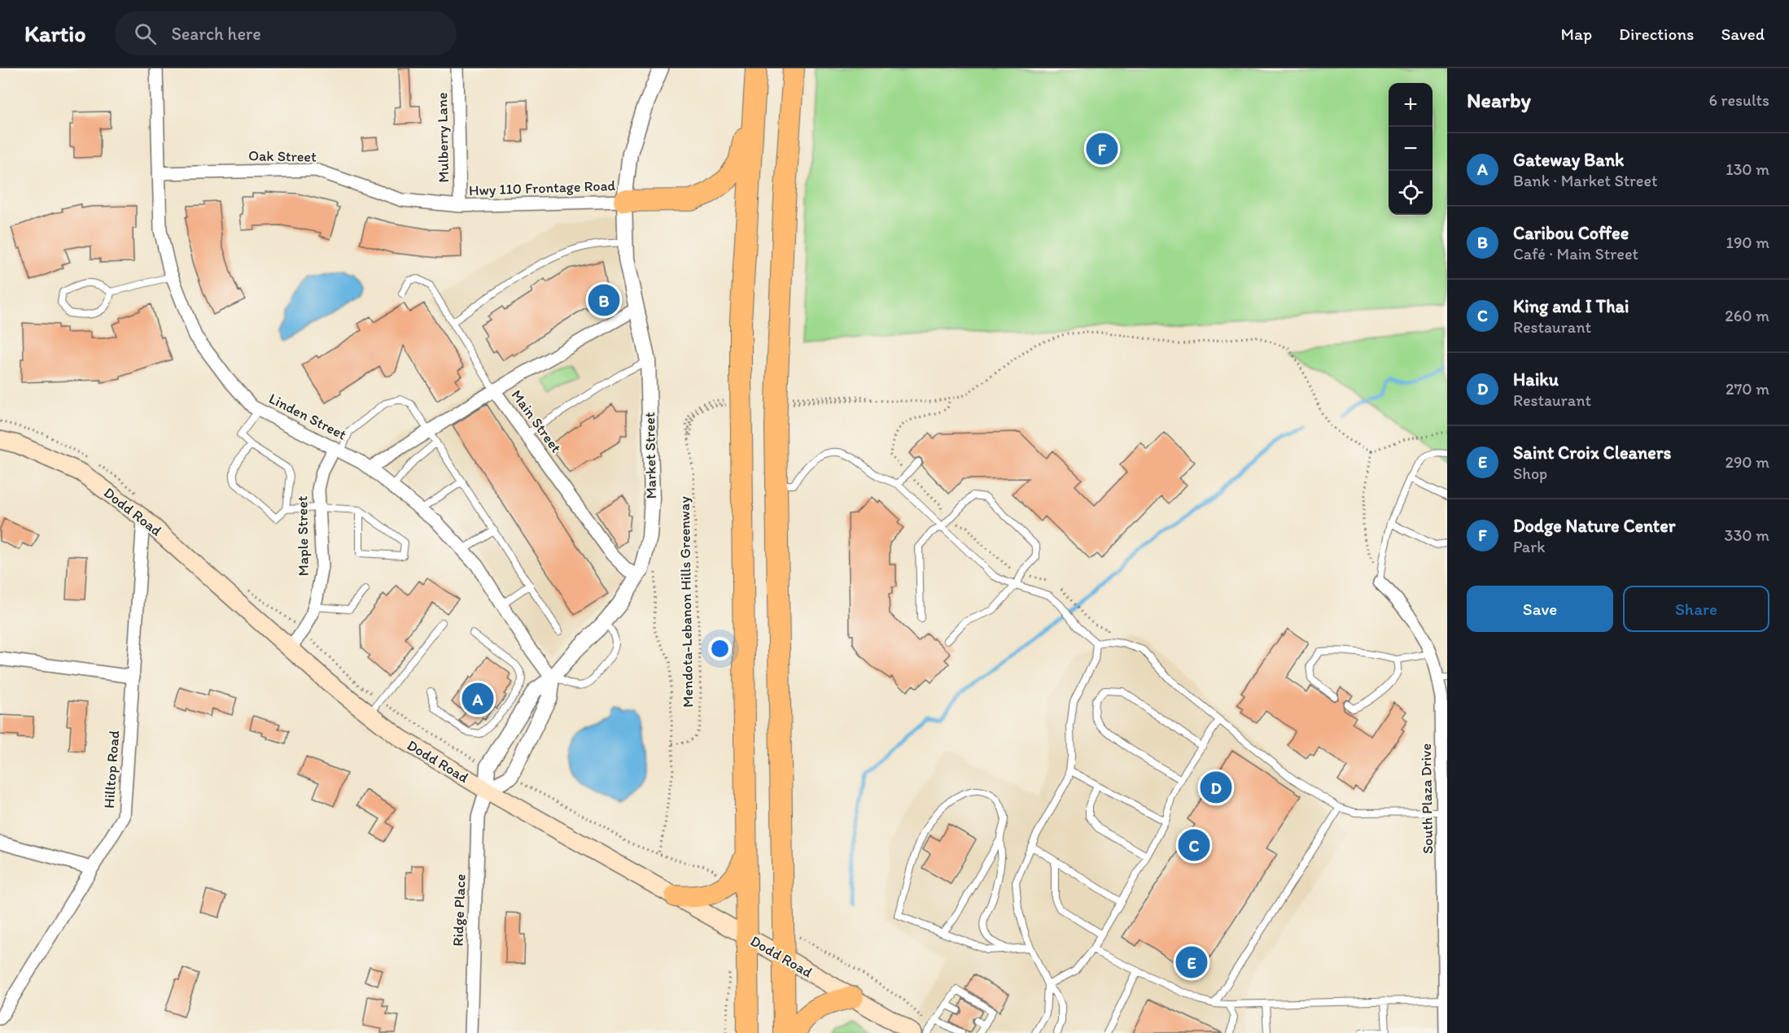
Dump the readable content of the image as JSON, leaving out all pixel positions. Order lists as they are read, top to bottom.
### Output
{
  "streets": {
    "main road": ["Dodd Road"],
    "street": [
      "Mulberry Lane",
      "Oak Street",
      "Hwy 110 Frontage Road",
      "Linden Street",
      "Main Street",
      "Market Street",
      "Maple Street",
      "Hilltop Road",
      "South Plaza Drive",
      "Ridge Place"
    ],
    "path": ["Mendota-Lebanon Hills Greenway"]
  },
  "crossings": [
    ["Mulberry Lane", "Oak Street"],
    ["Mulberry Lane", "Hwy 110 Frontage Road"],
    ["Oak Street", "Hwy 110 Frontage Road"],
    ["Oak Street", "Linden Street"],
    ["Hwy 110 Frontage Road", "Market Street"],
    ["Linden Street", "Market Street"],
    ["Linden Street", "Maple Street"],
    ["Main Street", "Market Street"],
    ["Market Street", "Dodd Road"],
    ["Market Street", "Ridge Place"],
    ["Dodd Road", "Maple Street"],
    ["Dodd Road", "Hilltop Road"],
    ["Dodd Road", "Ridge Place"]
  ],
  "page": {
    "header": "Kartio",
    "search": "Search here",
    "nav": ["Map", "Directions", "Saved"],
    "heading": ["Nearby", "6 results"],
    "map_buttons": ["+", "−"],
    "pins": [
      "F",
      "B",
      "A",
      "D",
      "C",
      "E"
    ],
    "list": [
      {
        "mark": "A",
        "name": "Gateway Bank",
        "note": "Bank · Market Street",
        "value": "130 m"
      },
      {
        "mark": "B",
        "name": "Caribou Coffee",
        "note": "Café · Main Street",
        "value": "190 m"
      },
      {
        "mark": "C",
        "name": "King and I Thai",
        "note": "Restaurant",
        "value": "260 m"
      },
      {
        "mark": "D",
        "name": "Haiku",
        "note": "Restaurant",
        "value": "270 m"
      },
      {
        "mark": "E",
        "name": "Saint Croix Cleaners",
        "note": "Shop",
        "value": "290 m"
      },
      {
        "mark": "F",
        "name": "Dodge Nature Center",
        "note": "Park",
        "value": "330 m"
      }
    ],
    "buttons": ["Save", "Share"]
  }
}
